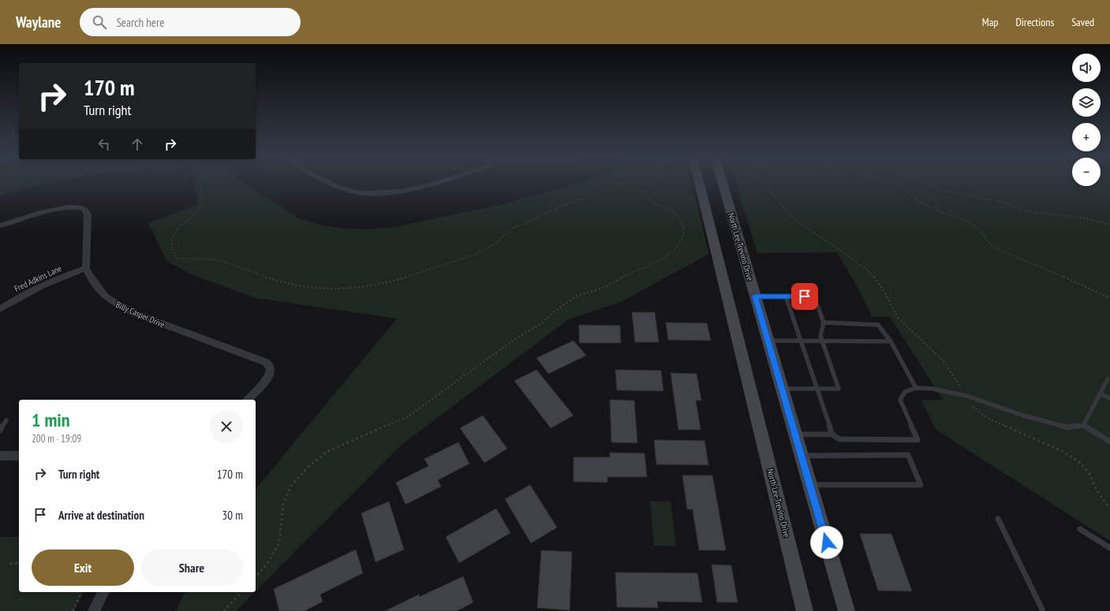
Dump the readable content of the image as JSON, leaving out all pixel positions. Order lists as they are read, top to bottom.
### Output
{
  "streets": {
    "main road": ["North Lee Trevino Drive"],
    "street": ["Fred Adkins Lane", "Billy Casper Drive"]
  },
  "crossings": [
    ["Fred Adkins Lane", "Billy Casper Drive"]
  ],
  "page": {
    "header": "Waylane",
    "search": "Search here",
    "nav": ["Map", "Directions", "Saved"],
    "map_buttons": ["+", "−"],
    "turn": ["170 m", "Turn right"],
    "heading": ["1 min", "200 m · 19:09"],
    "list": [
      {
        "name": "Turn right",
        "value": "170 m"
      },
      {
        "name": "Arrive at destination",
        "value": "30 m"
      }
    ],
    "buttons": ["Exit", "Share"]
  }
}
